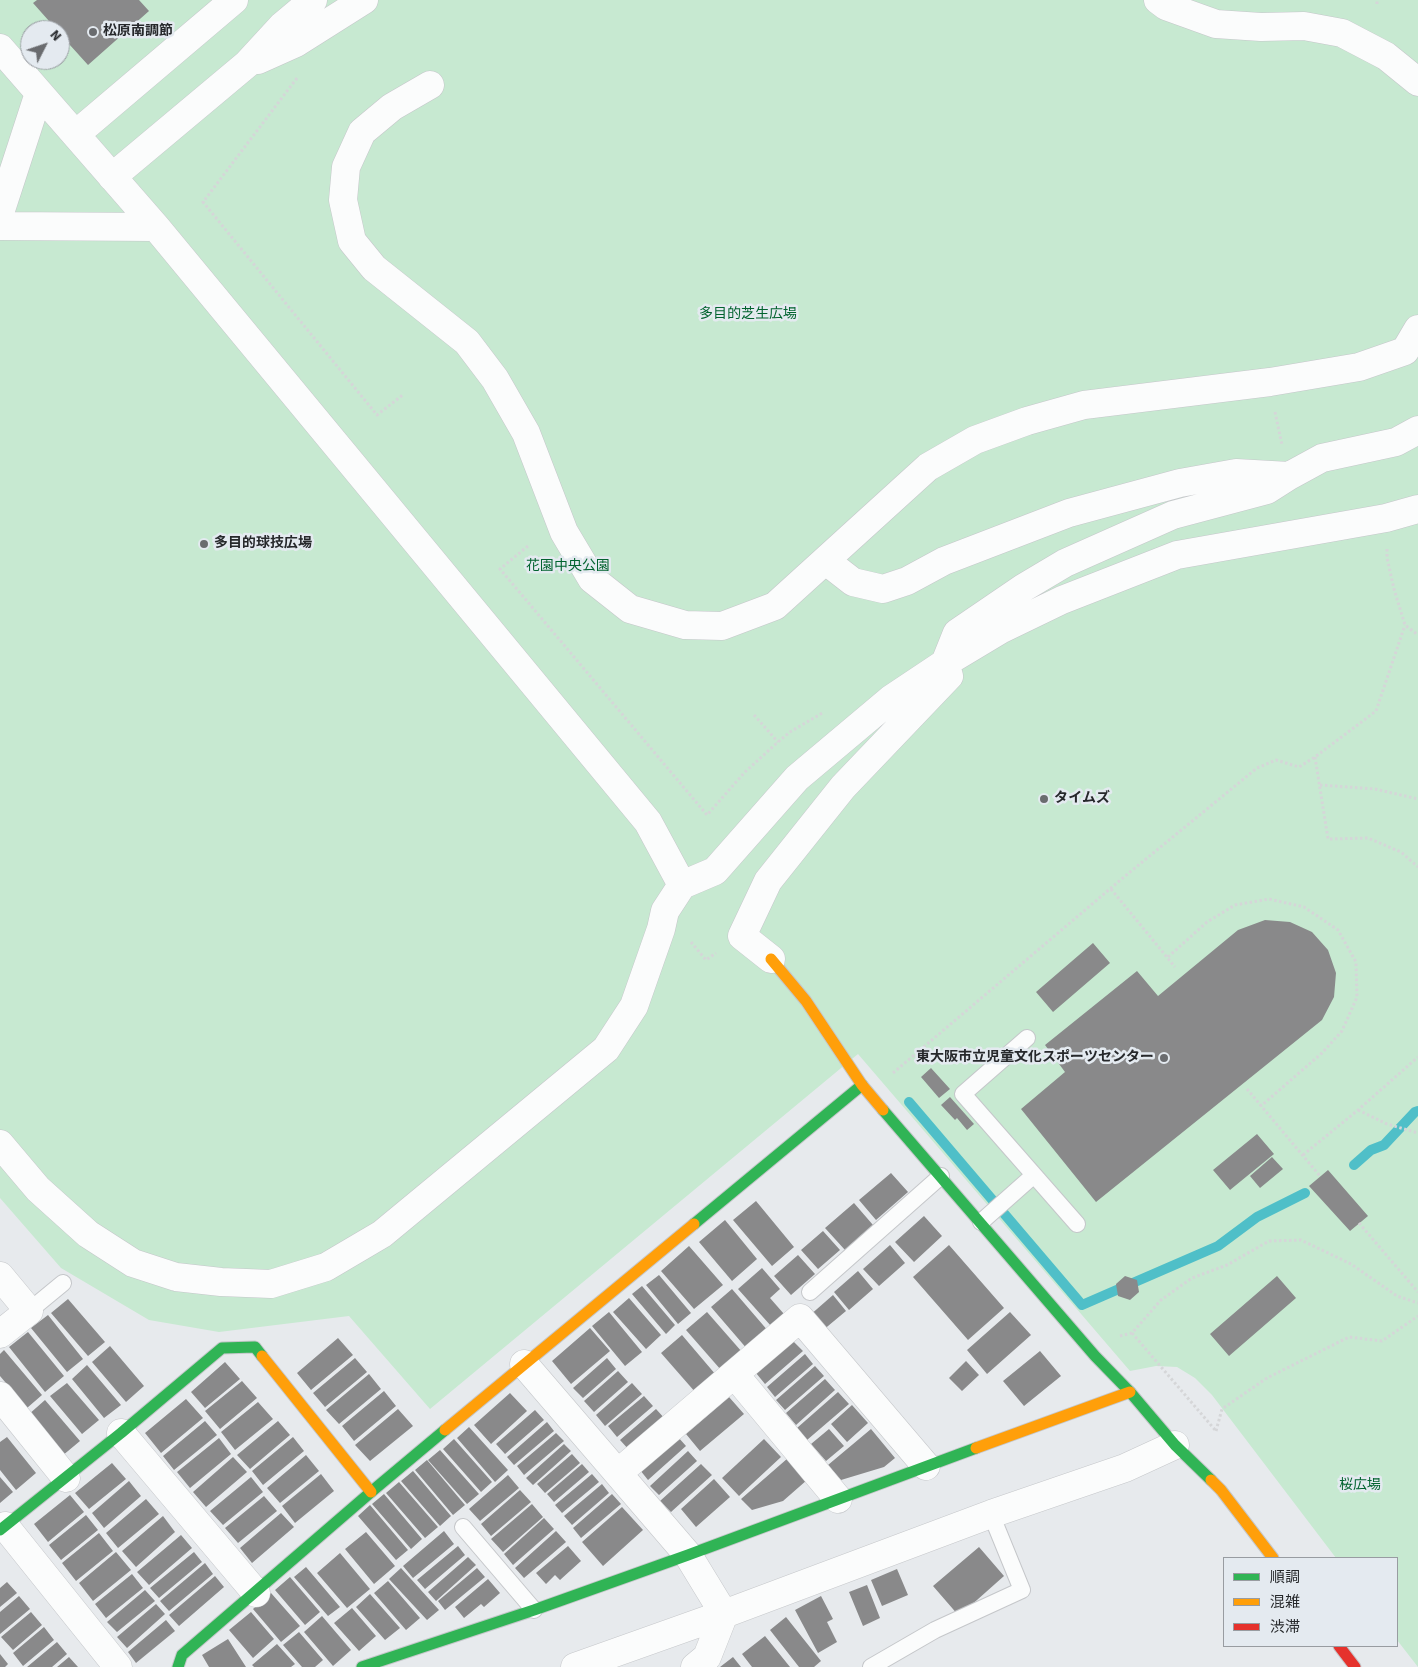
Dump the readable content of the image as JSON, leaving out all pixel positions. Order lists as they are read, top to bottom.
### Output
{
  "parks": ["多目的芝生広場", "花園中央公園", "桜広場"],
  "places": [
    "松原南調節",
    "多目的球技広場",
    "タイムズ",
    "東大阪市立児童文化スポーツセンター"
  ],
  "legend": ["順調", "混雑", "渋滞"],
  "north": "top right"
}
